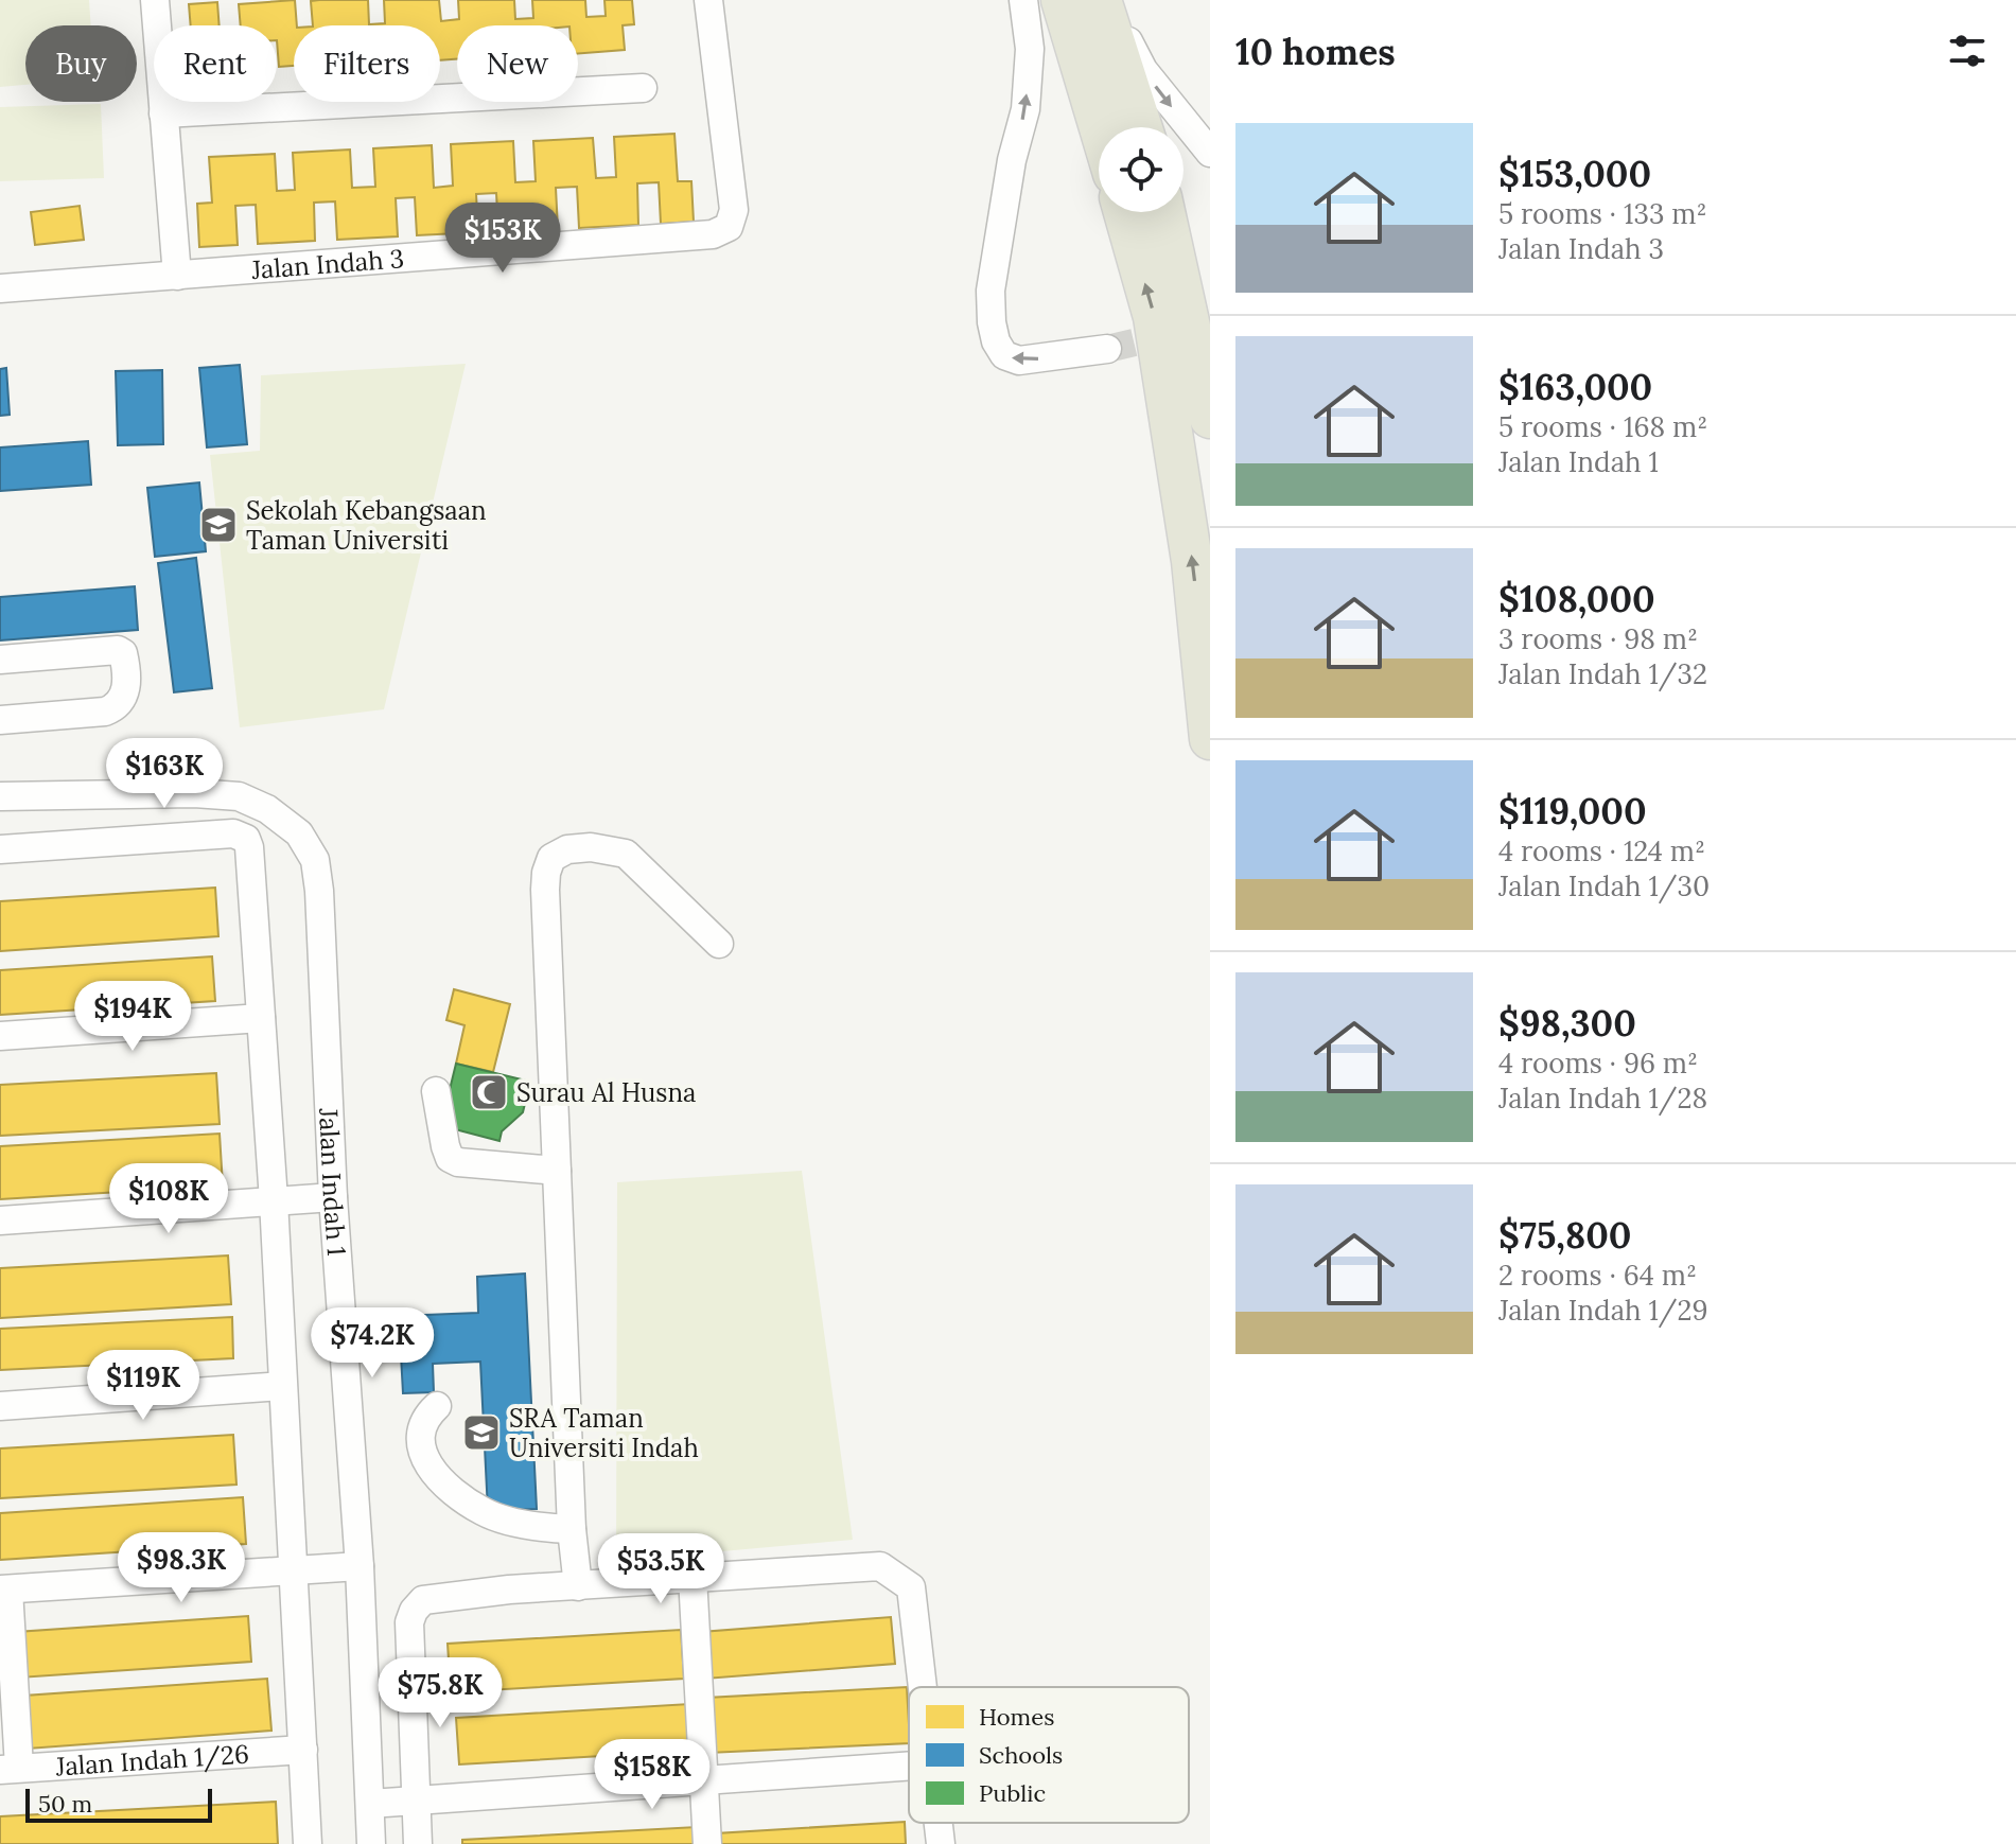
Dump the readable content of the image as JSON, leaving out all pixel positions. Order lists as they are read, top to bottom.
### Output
{
  "streets": {
    "street": ["Jalan Indah 3", "Jalan Indah 1", "Jalan Indah 1/26"]
  },
  "places": {
    "school or university": ["Sekolah Kebangsaan Taman Universiti", "SRA Taman Universiti Indah"],
    "mosque": ["Surau Al Husna"]
  },
  "legend": ["Homes", "Schools", "Public"],
  "scale_bar": "50 m",
  "page": {
    "heading": "10 homes",
    "chip": [
      "Buy",
      "Rent",
      "Filters",
      "New"
    ],
    "list": [
      {
        "name": "$153,000",
        "note": "5 rooms · 133 m² · Jalan Indah 3"
      },
      {
        "name": "$163,000",
        "note": "5 rooms · 168 m² · Jalan Indah 1"
      },
      {
        "name": "$108,000",
        "note": "3 rooms · 98 m² · Jalan Indah 1/32"
      },
      {
        "name": "$119,000",
        "note": "4 rooms · 124 m² · Jalan Indah 1/30"
      },
      {
        "name": "$98,300",
        "note": "4 rooms · 96 m² · Jalan Indah 1/28"
      },
      {
        "name": "$75,800",
        "note": "2 rooms · 64 m² · Jalan Indah 1/29"
      }
    ],
    "price": [
      "$153K",
      "$163K",
      "$194K",
      "$108K",
      "$74.2K",
      "$119K",
      "$98.3K",
      "$53.5K",
      "$75.8K",
      "$158K"
    ],
    "scale": "50 m"
  }
}
